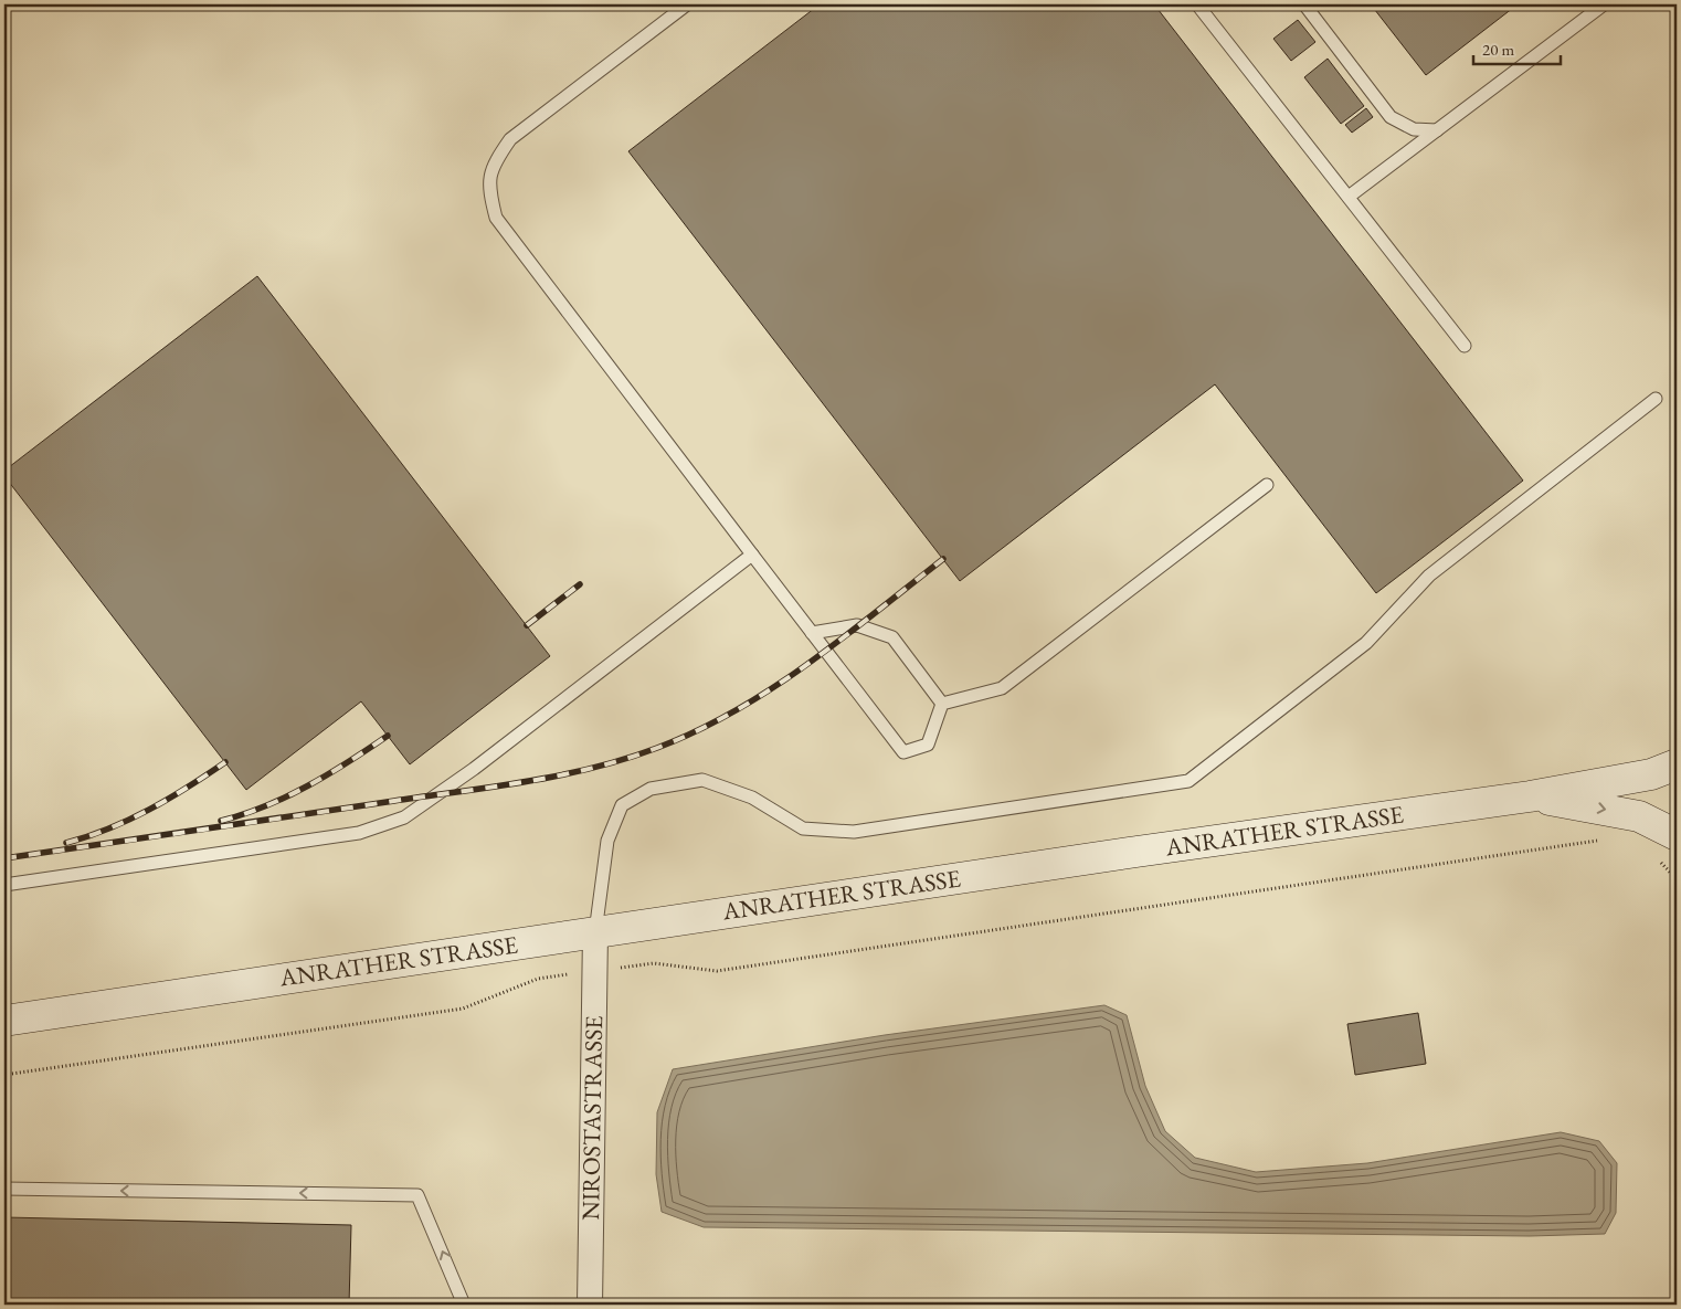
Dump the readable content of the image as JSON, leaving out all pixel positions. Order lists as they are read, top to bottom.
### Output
{
  "streets": {
    "main road": ["ANRATHER STRASSE"],
    "street": ["NIROSTASTRASSE"]
  },
  "crossings": [
    ["ANRATHER STRASSE", "NIROSTASTRASSE"]
  ],
  "scale_bar": "20 m"
}
